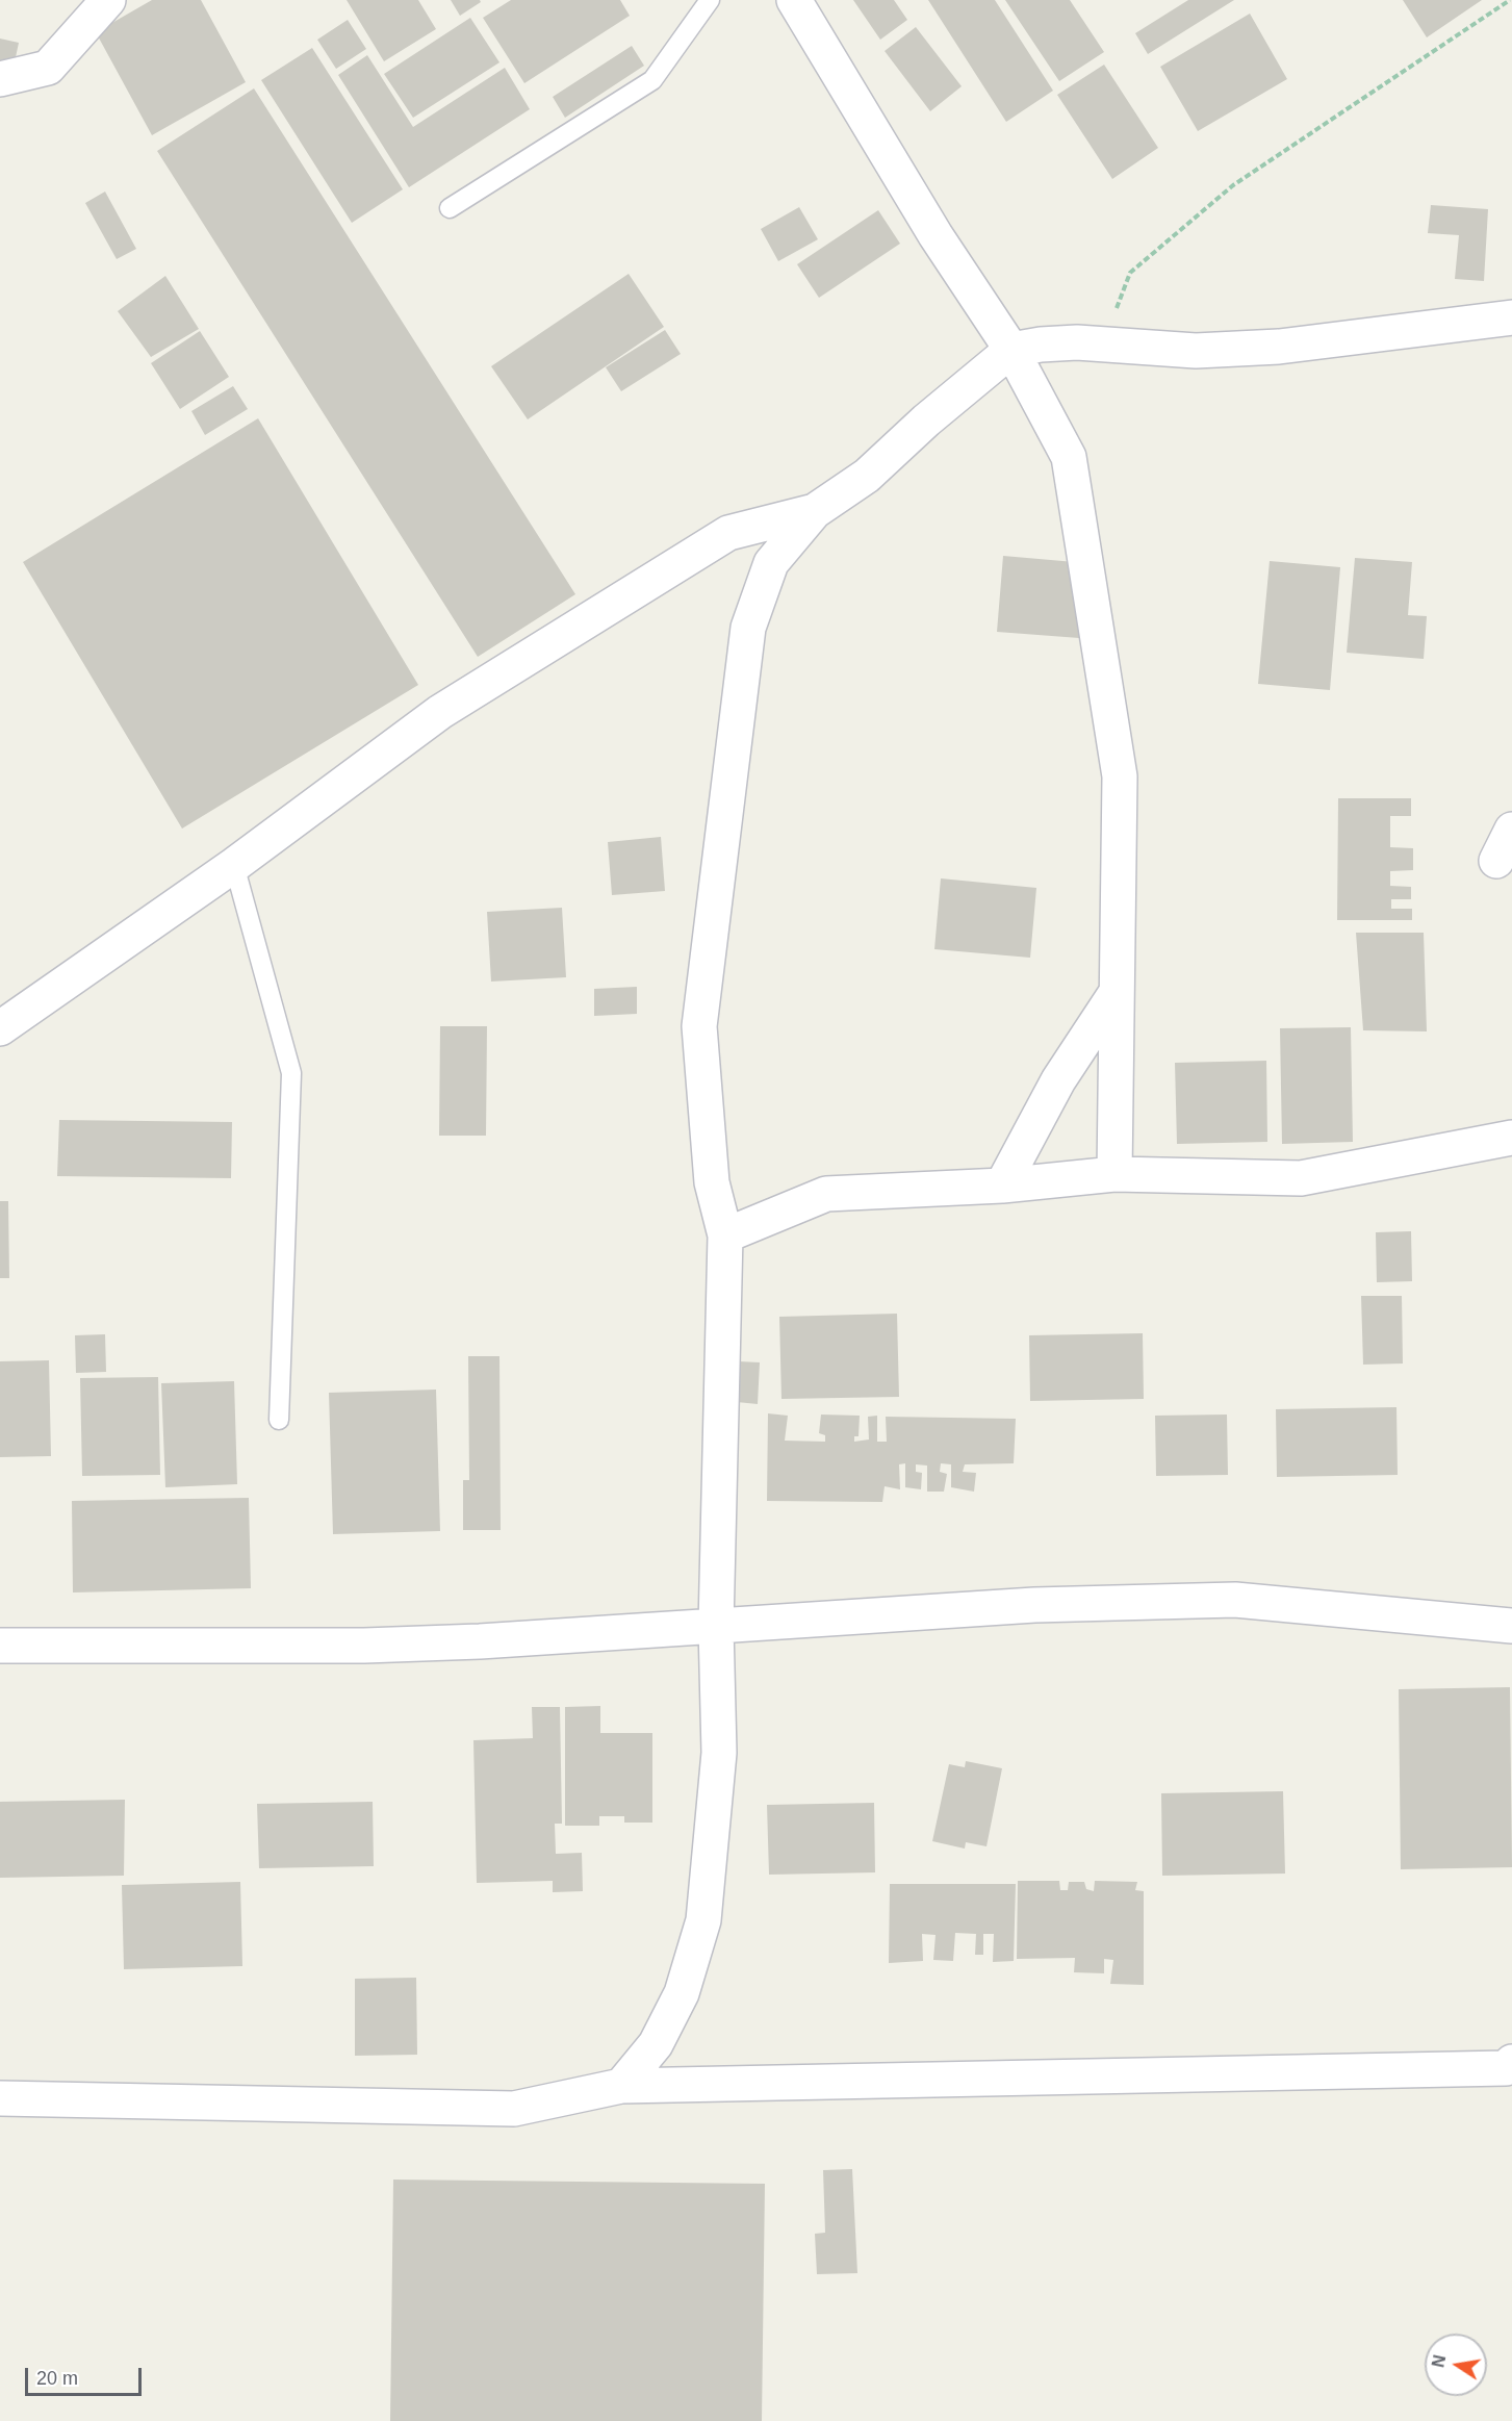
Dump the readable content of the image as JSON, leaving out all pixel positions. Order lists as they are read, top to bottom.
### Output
{
  "scale_bar": "20 m",
  "north": "left"
}
